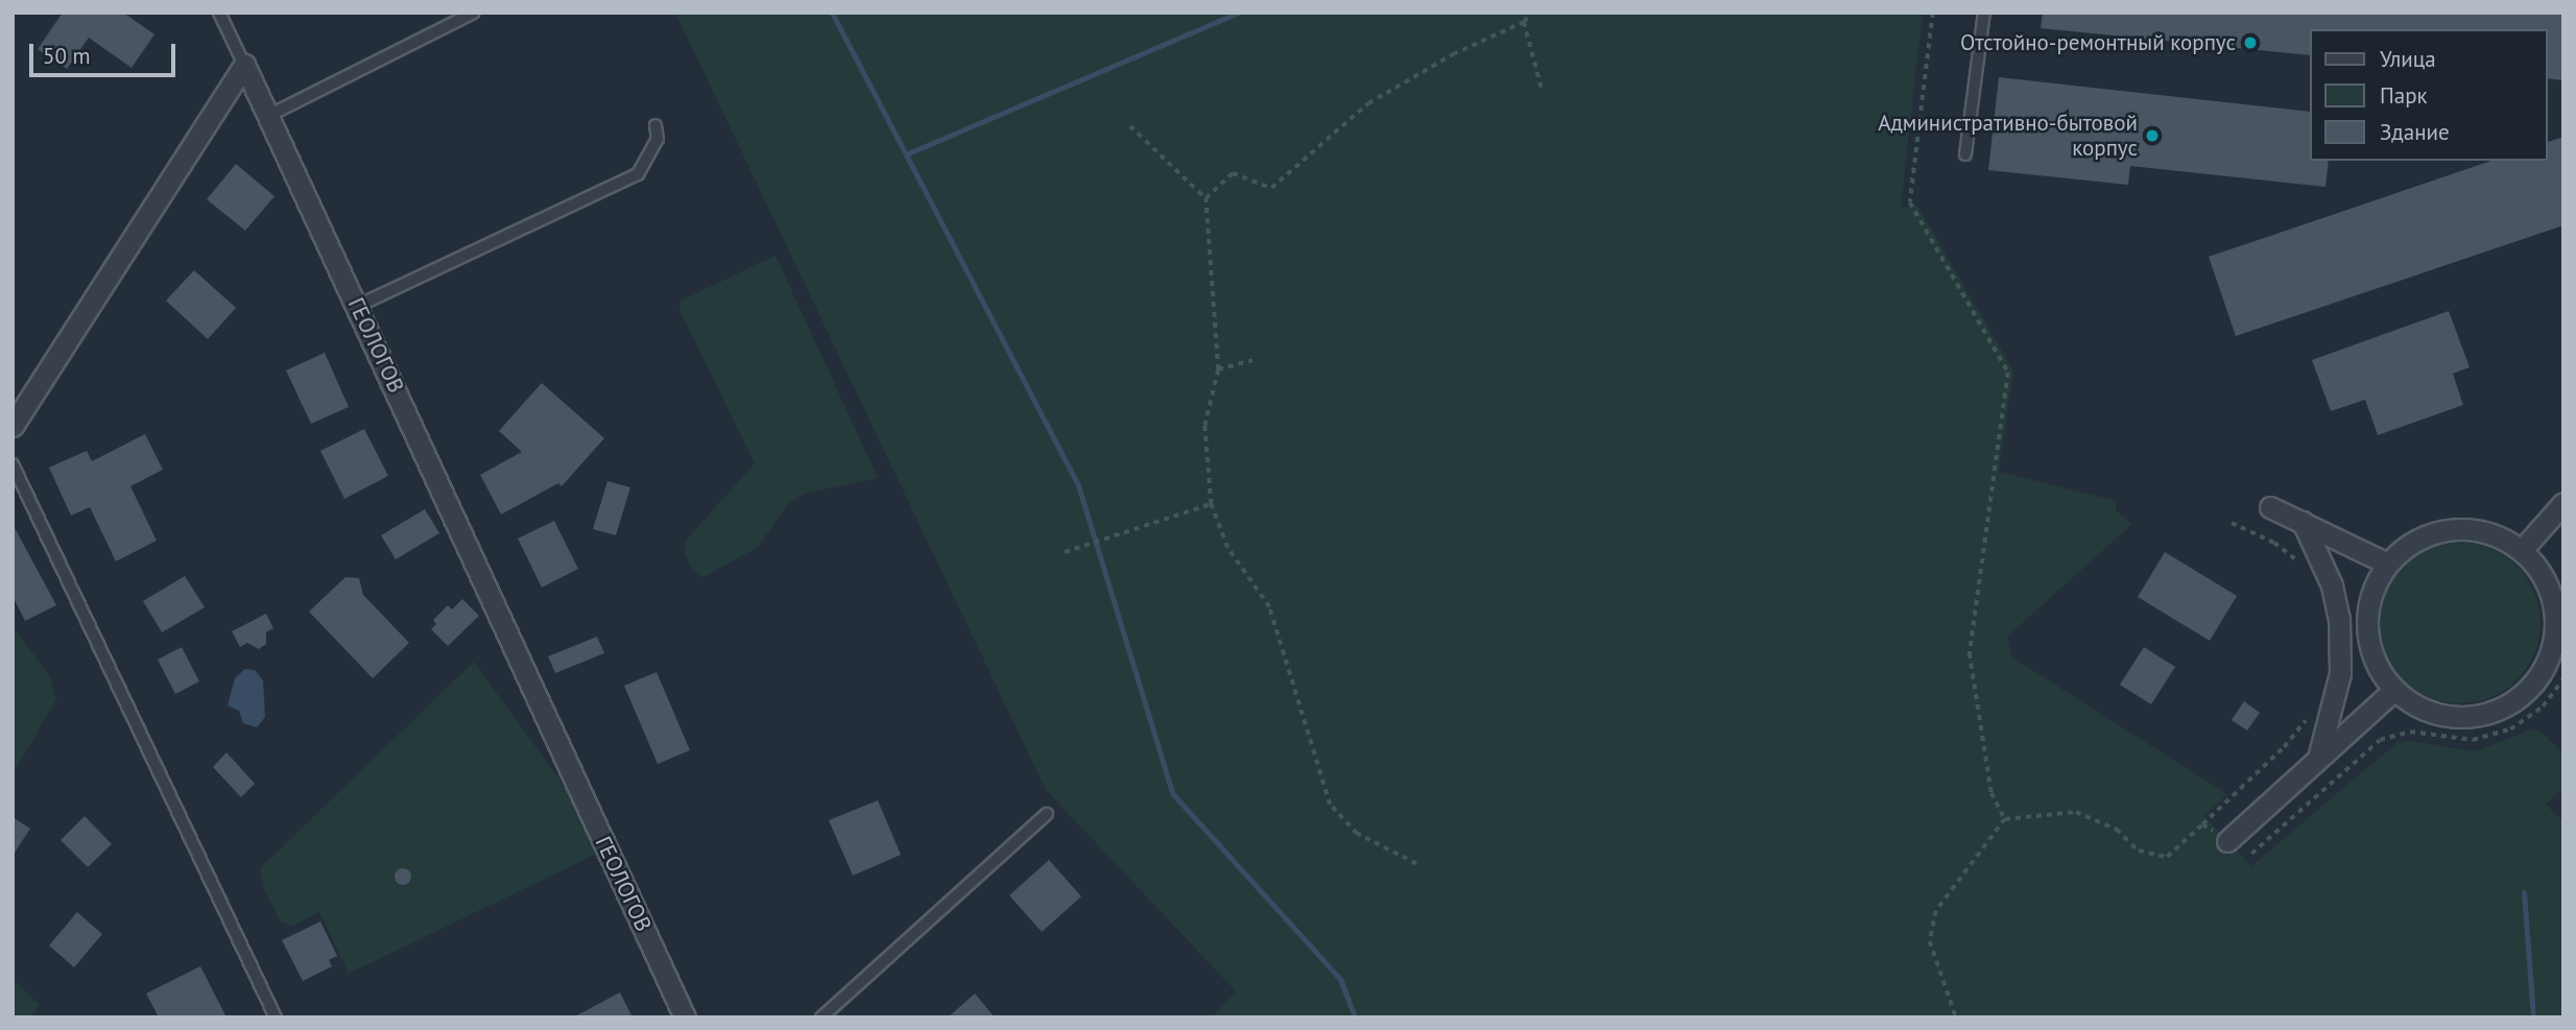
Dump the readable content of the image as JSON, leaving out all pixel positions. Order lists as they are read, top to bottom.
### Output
{
  "streets": {
    "street": ["ГЕОЛОГОВ"]
  },
  "places": ["Отстойно-ремонтный корпус", "Административно-бытовой корпус"],
  "legend": ["Улица", "Парк", "Здание"],
  "scale_bar": "50 m"
}
